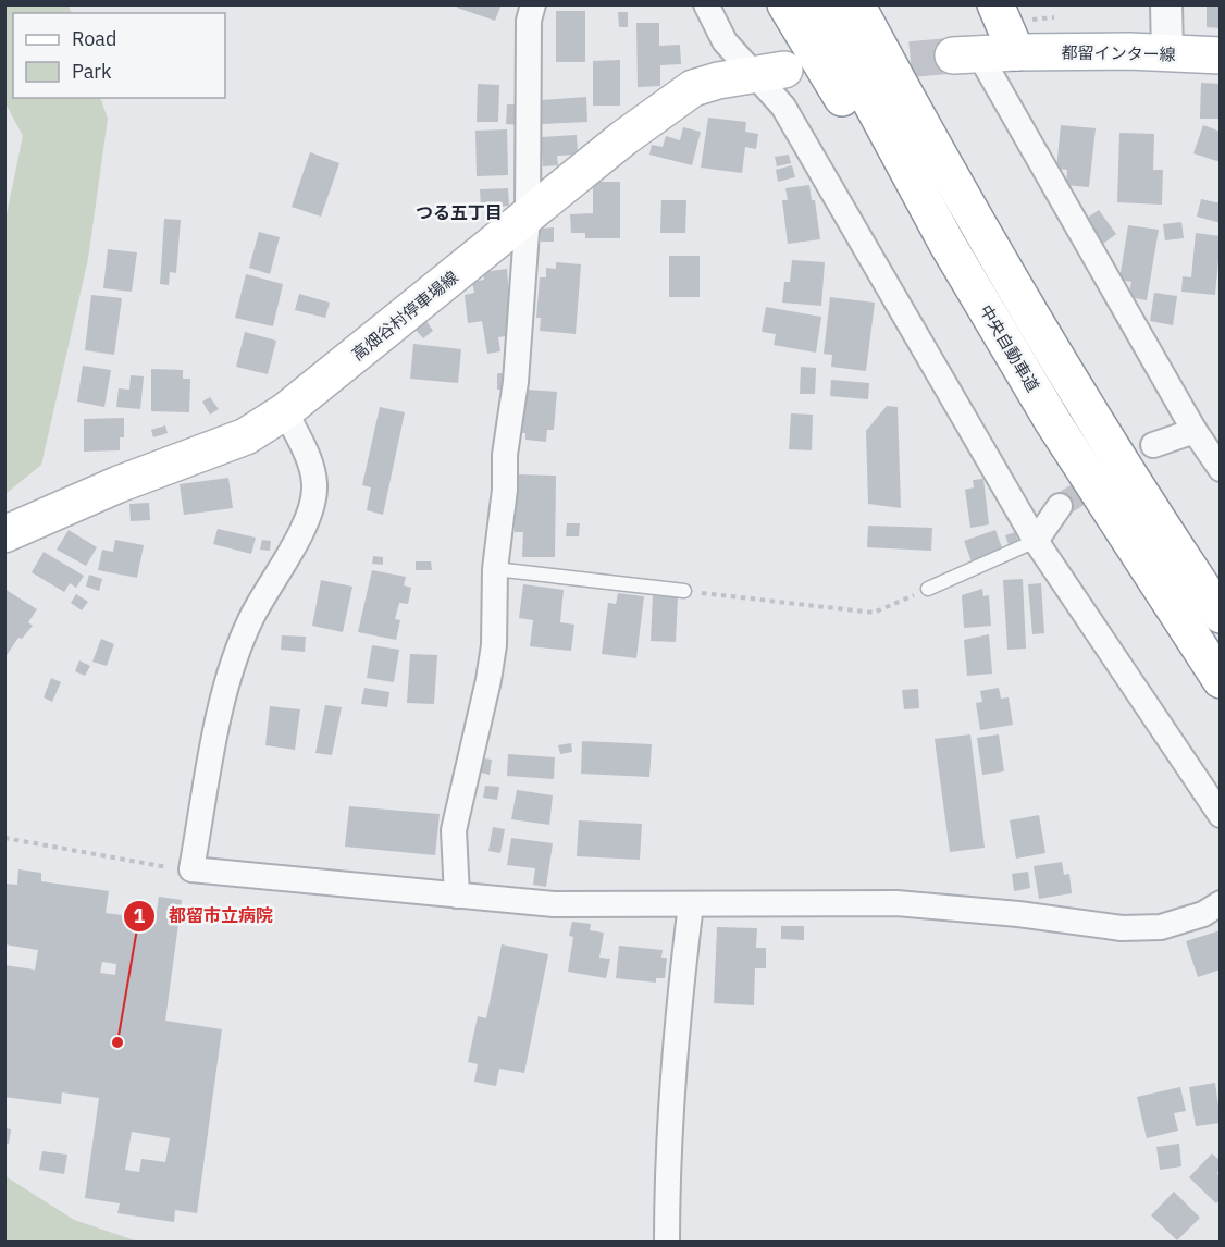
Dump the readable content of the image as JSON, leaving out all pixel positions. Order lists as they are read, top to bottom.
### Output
{
  "streets": {
    "main road": ["都留インター線", "高畑谷村停車場線", "中央自動車道"]
  },
  "districts": ["つる五丁目"],
  "places": ["都留市立病院"],
  "legend": ["Road", "Park"]
}
